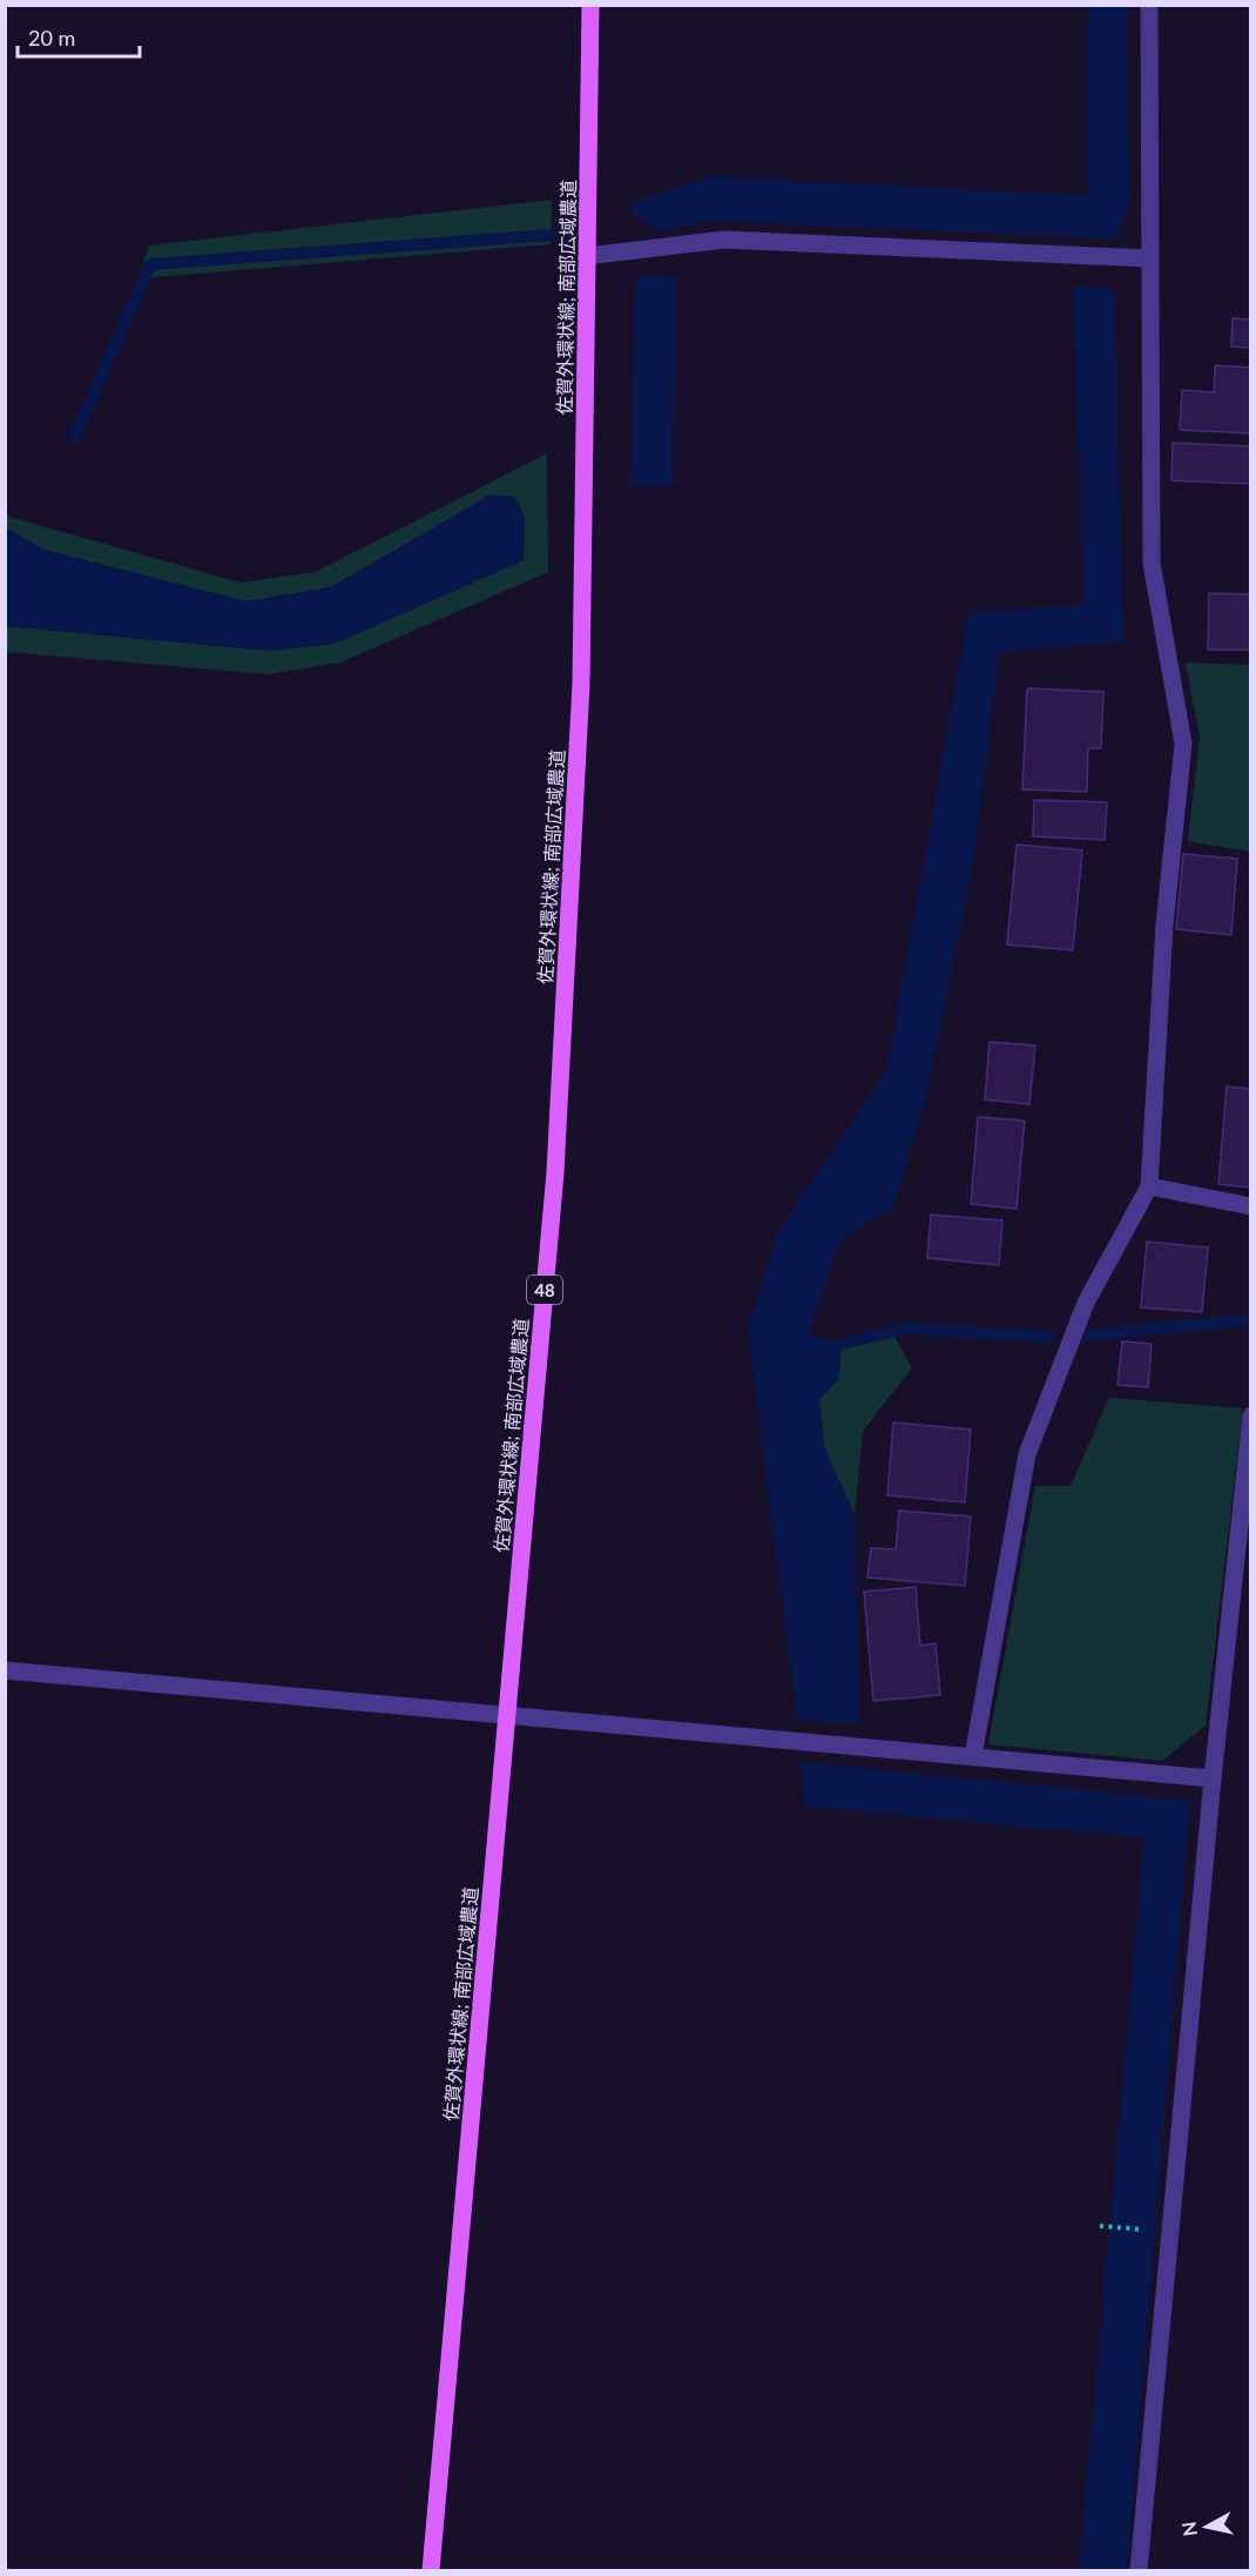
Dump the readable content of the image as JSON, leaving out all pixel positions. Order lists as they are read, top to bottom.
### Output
{
  "streets": {
    "main road": ["佐賀外環状線; 南部広域農道", "48"]
  },
  "scale_bar": "20 m",
  "north": "left"
}
